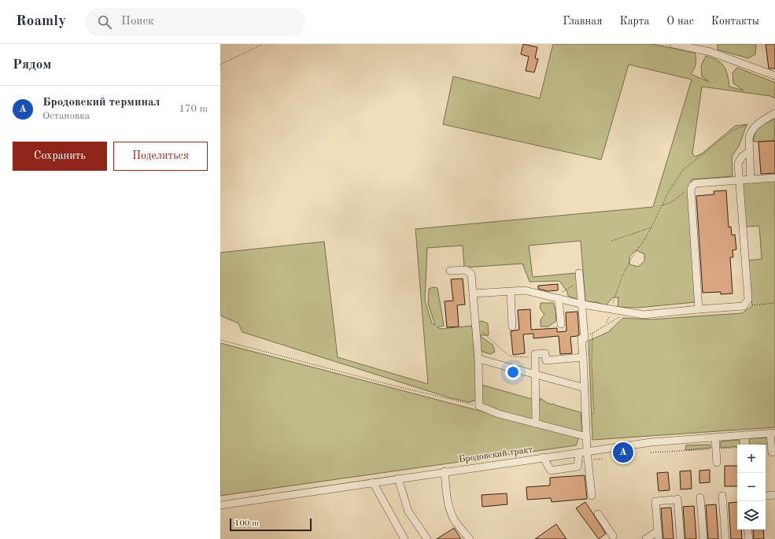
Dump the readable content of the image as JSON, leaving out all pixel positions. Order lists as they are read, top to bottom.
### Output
{
  "streets": {
    "street": ["Бродовский тракт"]
  },
  "scale_bar": "100 m",
  "page": {
    "header": "Roamly",
    "search": "Поиск",
    "nav": [
      "Главная",
      "Карта",
      "О нас",
      "Контакты"
    ],
    "heading": "Рядом",
    "list": [
      {
        "mark": "A",
        "name": "Бродовский терминал",
        "note": "Остановка",
        "value": "170 m"
      }
    ],
    "buttons": ["Сохранить", "Поделиться"],
    "pins": "A",
    "map_buttons": ["+", "−"],
    "scale": "100 m"
  }
}
